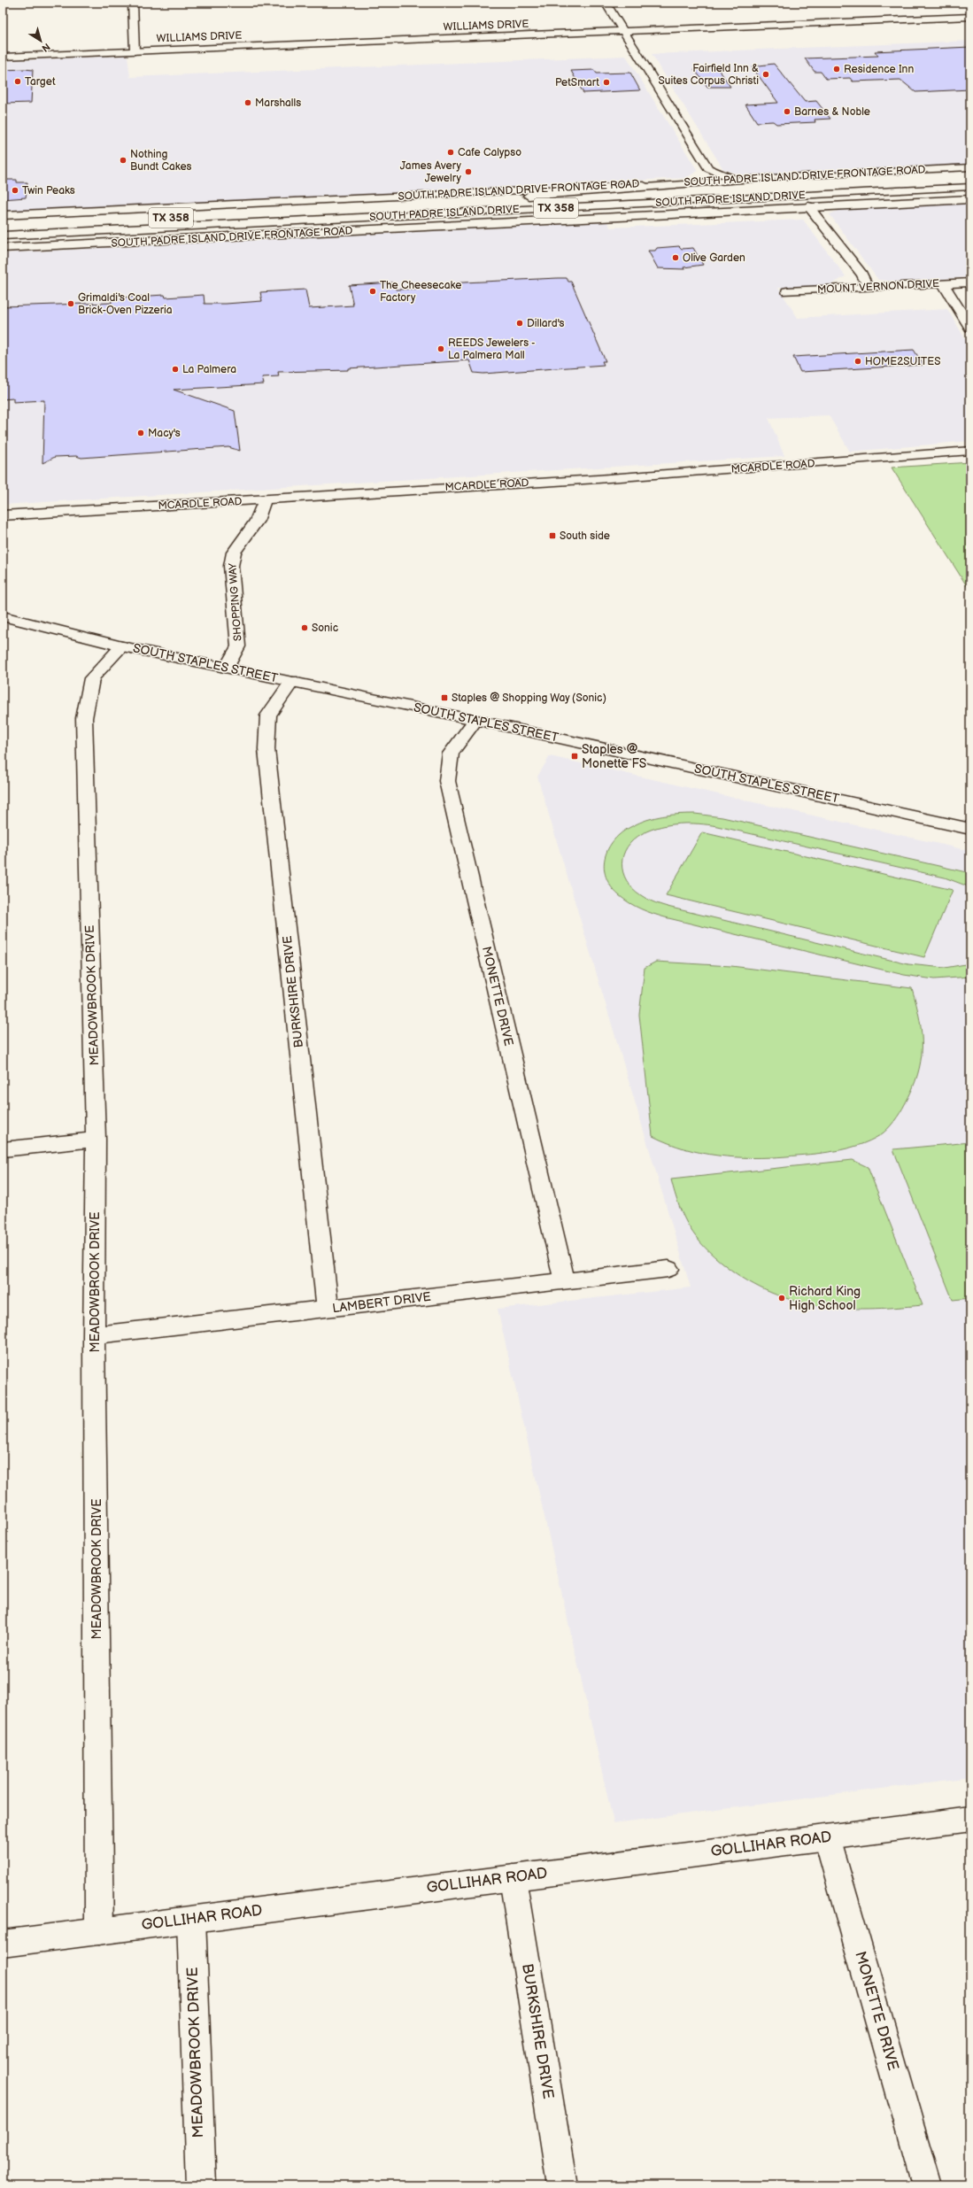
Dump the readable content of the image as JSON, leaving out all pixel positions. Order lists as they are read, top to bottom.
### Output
{
  "streets": {
    "main road": [
      "WILLIAMS DRIVE",
      "SOUTH PADRE ISLAND DRIVE FRONTAGE ROAD",
      "SOUTH PADRE ISLAND DRIVE",
      "TX 358",
      "MOUNT VERNON DRIVE",
      "MCARDLE ROAD",
      "SHOPPING WAY",
      "SOUTH STAPLES STREET",
      "BURKSHIRE DRIVE",
      "MEADOWBROOK DRIVE",
      "MONETTE DRIVE",
      "LAMBERT DRIVE",
      "GOLLIHAR ROAD"
    ]
  },
  "crossings": [
    ["MCARDLE ROAD", "SHOPPING WAY"],
    ["SHOPPING WAY", "SOUTH STAPLES STREET"],
    ["SOUTH STAPLES STREET", "BURKSHIRE DRIVE"],
    ["SOUTH STAPLES STREET", "MEADOWBROOK DRIVE"],
    ["SOUTH STAPLES STREET", "MONETTE DRIVE"],
    ["BURKSHIRE DRIVE", "LAMBERT DRIVE"],
    ["BURKSHIRE DRIVE", "GOLLIHAR ROAD"],
    ["MEADOWBROOK DRIVE", "LAMBERT DRIVE"],
    ["MEADOWBROOK DRIVE", "GOLLIHAR ROAD"],
    ["MONETTE DRIVE", "LAMBERT DRIVE"],
    ["MONETTE DRIVE", "GOLLIHAR ROAD"]
  ],
  "places": {
    "other": [
      "Residence Inn",
      "Fairfield Inn & Suites Corpus Christi",
      "Target",
      "PetSmart",
      "Marshalls",
      "Barnes & Noble",
      "Cafe Calypso",
      "Nothing Bundt Cakes",
      "James Avery Jewelry",
      "Twin Peaks",
      "Olive Garden",
      "The Cheesecake Factory",
      "Grimaldi's Coal Brick-Oven Pizzeria",
      "Dillard's",
      "REEDS Jewelers - La Palmera Mall",
      "HOME2SUITES",
      "La Palmera",
      "Macy's",
      "Sonic",
      "Richard King High School"
    ],
    "transit": ["South side", "Staples @ Shopping Way (Sonic)", "Staples @ Monette FS"]
  },
  "north": "bottom right"
}
